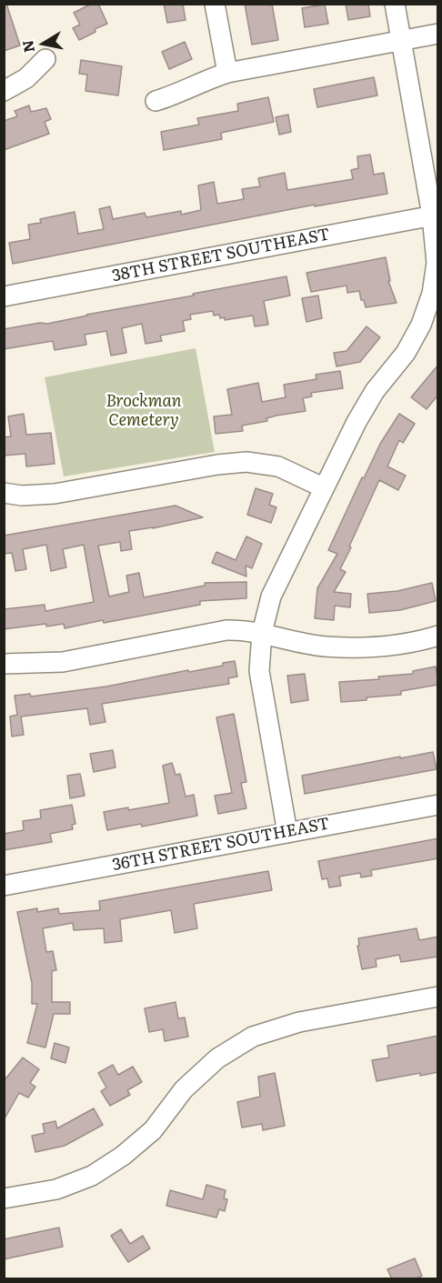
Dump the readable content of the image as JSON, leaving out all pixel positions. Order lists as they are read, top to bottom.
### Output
{
  "streets": {
    "street": ["38TH STREET SOUTHEAST", "36TH STREET SOUTHEAST"]
  },
  "parks": ["Brockman Cemetery"],
  "north": "left"
}
